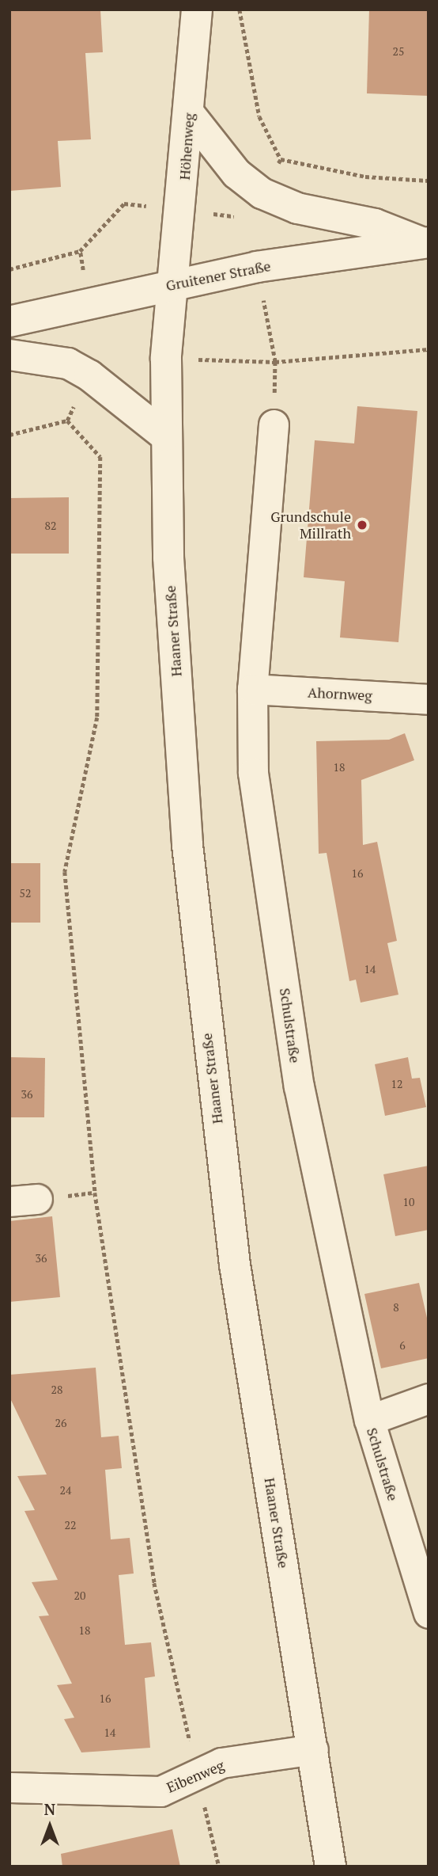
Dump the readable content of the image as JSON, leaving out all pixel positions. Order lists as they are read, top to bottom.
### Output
{
  "streets": {
    "main road": ["Höhenweg", "Gruitener Straße", "Haaner Straße"],
    "street": ["Ahornweg", "Schulstraße", "Eibenweg"]
  },
  "crossings": [
    ["Höhenweg", "Gruitener Straße"],
    ["Höhenweg", "Haaner Straße"],
    ["Gruitener Straße", "Haaner Straße"],
    ["Haaner Straße", "Eibenweg"],
    ["Ahornweg", "Schulstraße"]
  ],
  "places": ["Grundschule Millrath"],
  "house_numbers": [
    "25",
    "82",
    "18",
    "16",
    "52",
    "14",
    "12",
    "36",
    "10",
    "36",
    "8",
    "6",
    "28",
    "26",
    "24",
    "22",
    "20",
    "18",
    "16",
    "14"
  ],
  "north": "top"
}
